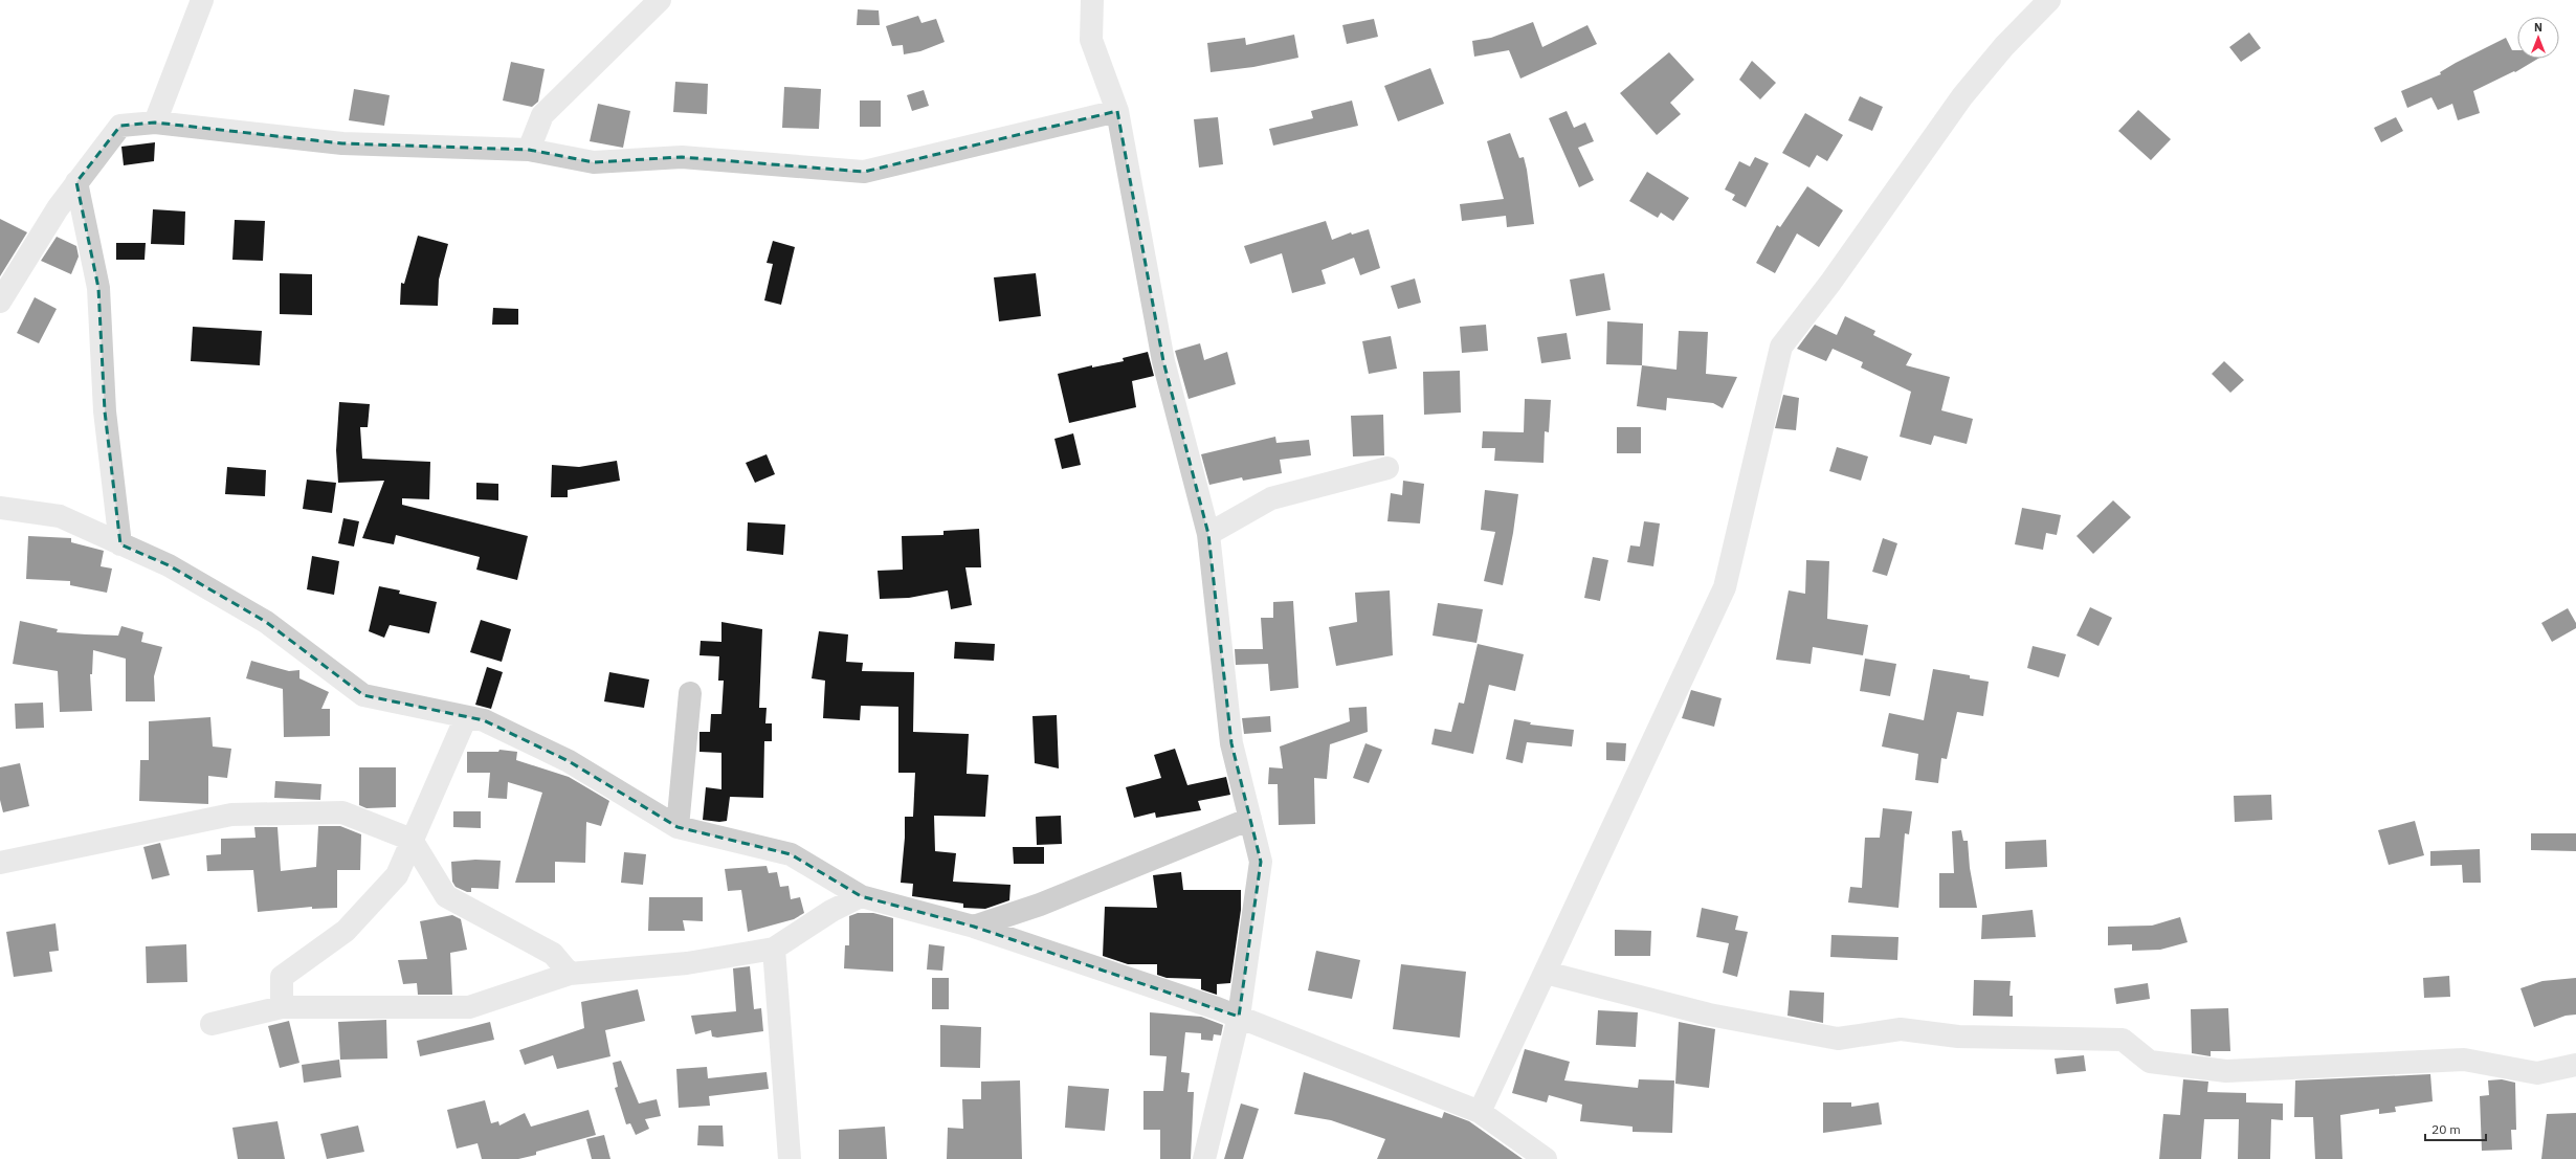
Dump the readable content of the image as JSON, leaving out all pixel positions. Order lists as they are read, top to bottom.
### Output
{
  "scale_bar": "20 m",
  "north": "top"
}
